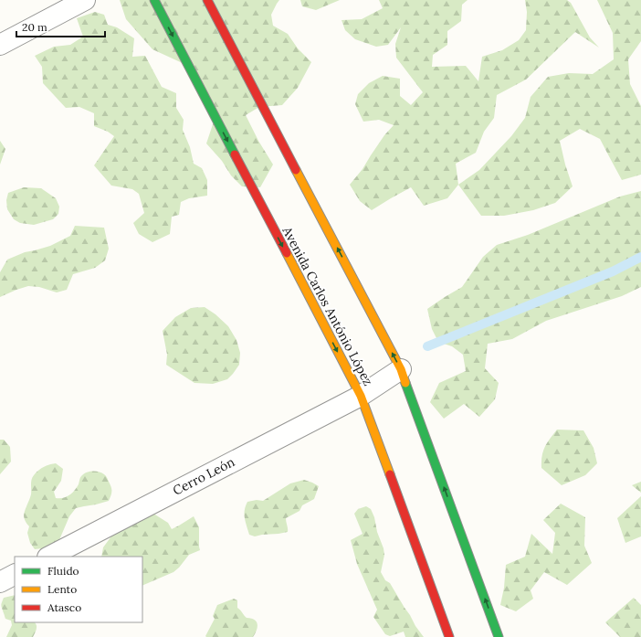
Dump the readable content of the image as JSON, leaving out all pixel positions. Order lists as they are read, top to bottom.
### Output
{
  "streets": {
    "main road": ["Avenida Carlos António López"],
    "street": ["Cerro León"]
  },
  "crossings": [
    ["Avenida Carlos António López", "Cerro León"]
  ],
  "legend": ["Fluido", "Lento", "Atasco"],
  "scale_bar": "20 m"
}
